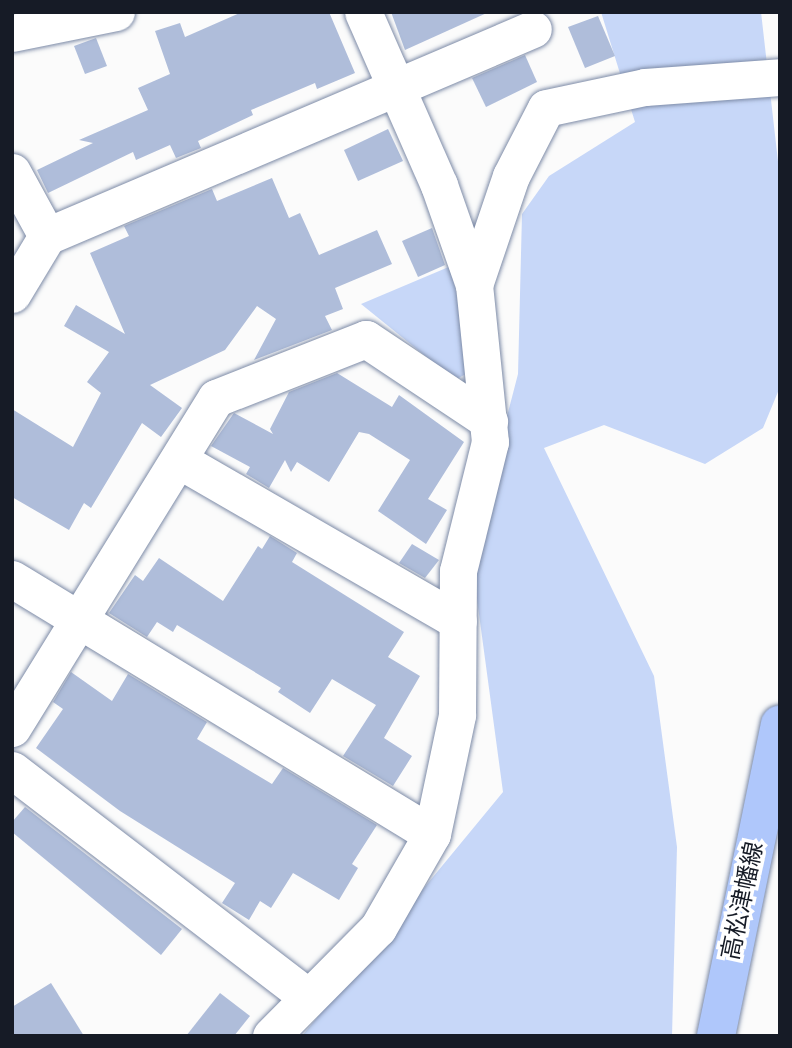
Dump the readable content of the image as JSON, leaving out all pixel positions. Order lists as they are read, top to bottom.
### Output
{
  "streets": {
    "main road": ["高松津幡線"]
  }
}
